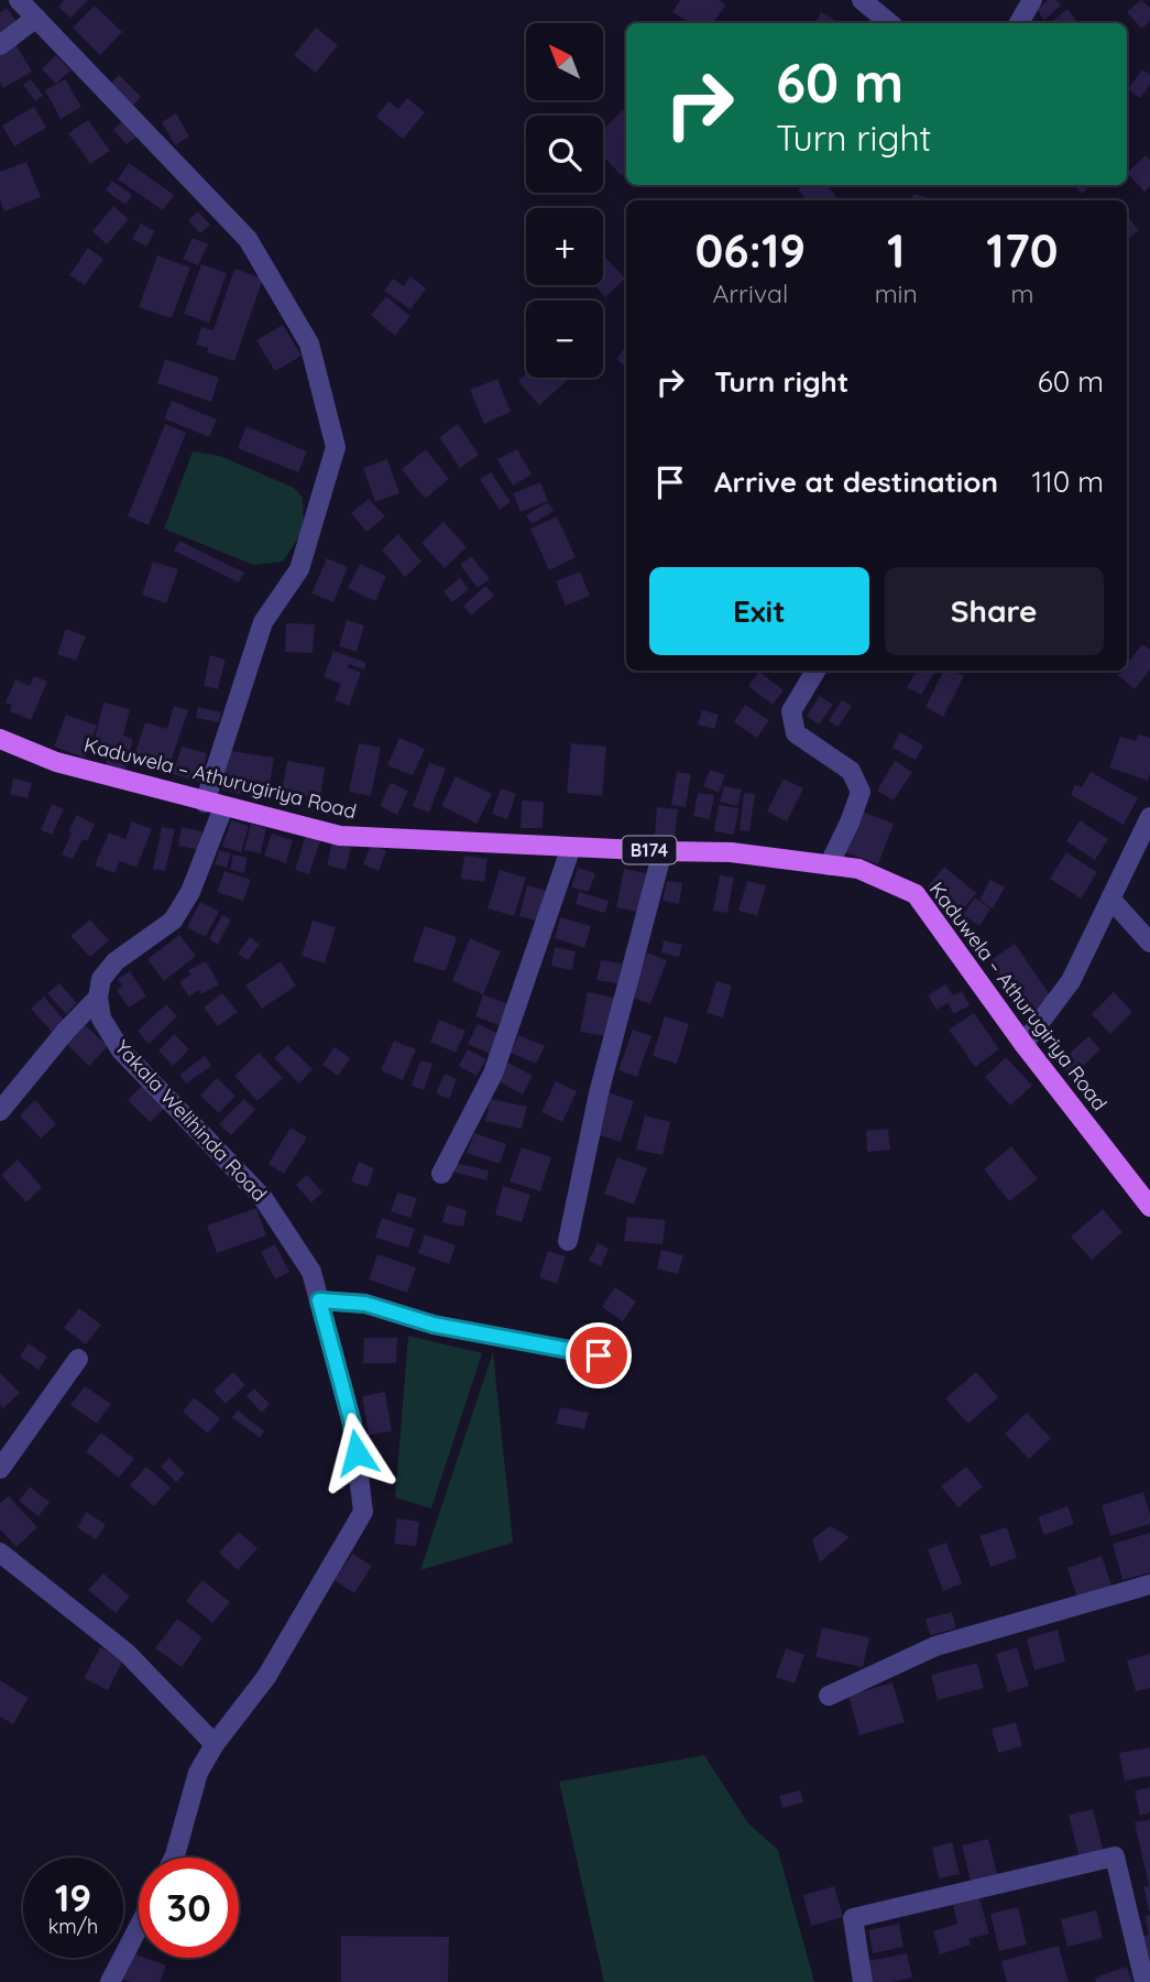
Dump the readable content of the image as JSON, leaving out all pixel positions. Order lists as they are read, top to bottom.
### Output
{
  "streets": {
    "main road": ["Kaduwela – Athurugiriya Road", "B174"],
    "street": ["Yakala Welihinda Road"]
  },
  "north": "top left",
  "page": {
    "map_buttons": ["+", "−"],
    "turn": ["60 m", "Turn right"],
    "eta": [
      "06:19",
      "Arrival",
      "1",
      "min",
      "170",
      "m"
    ],
    "list": [
      {
        "name": "Turn right",
        "value": "60 m"
      },
      {
        "name": "Arrive at destination",
        "value": "110 m"
      }
    ],
    "buttons": ["Exit", "Share"],
    "speed": "19 km/h",
    "limit": "30"
  }
}
